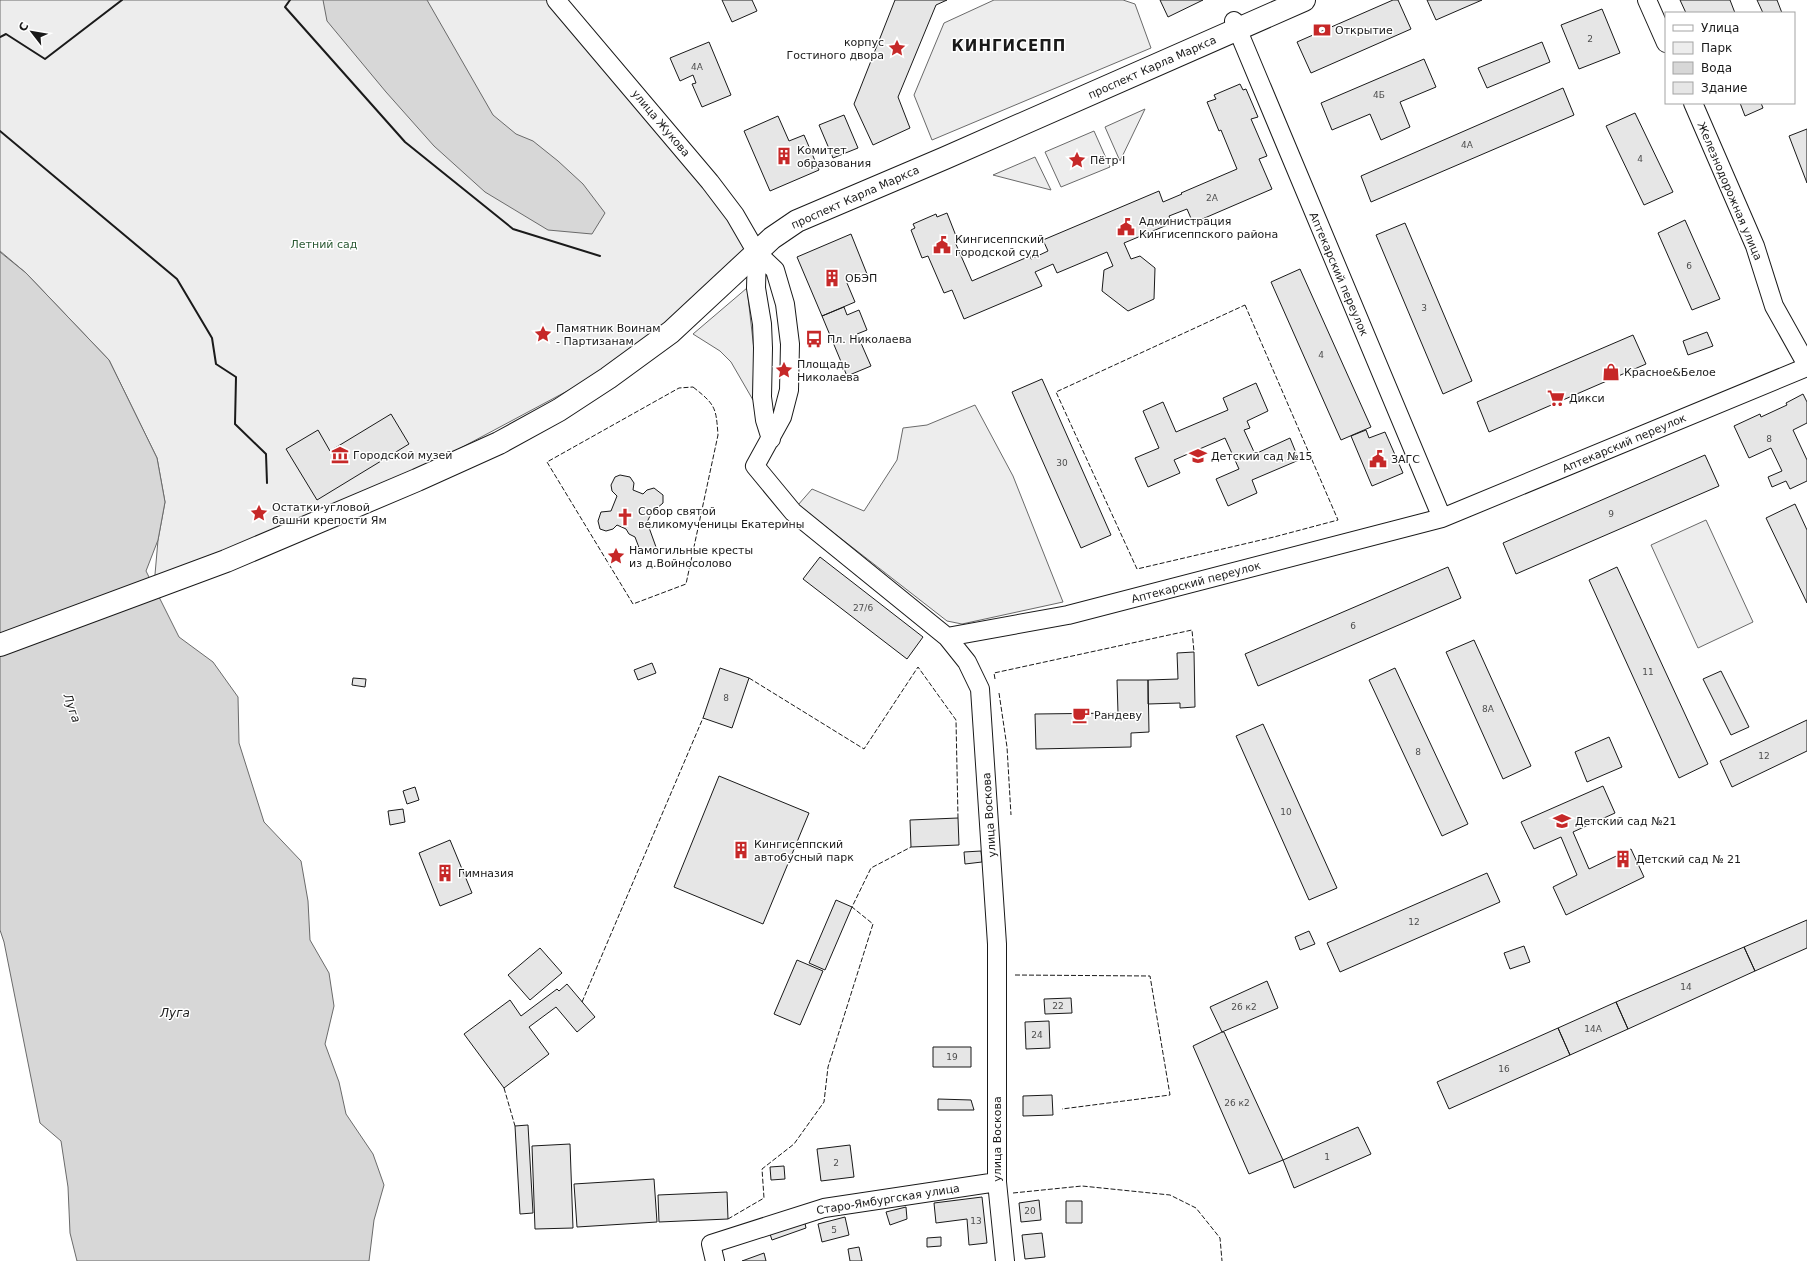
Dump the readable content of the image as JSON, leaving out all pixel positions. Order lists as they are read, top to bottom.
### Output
{
  "streets": {
    "main road": ["проспект Карла Маркса"],
    "street": [
      "улица Жукова",
      "Железнодорожная улица",
      "Аптекарский переулок",
      "улица Воскова",
      "Старо-Ямбургская улица"
    ]
  },
  "crossings": [
    ["проспект Карла Маркса", "улица Жукова"],
    ["проспект Карла Маркса", "Аптекарский переулок"],
    ["Железнодорожная улица", "Аптекарский переулок"],
    ["Аптекарский переулок", "улица Воскова"],
    ["улица Воскова", "Старо-Ямбургская улица"]
  ],
  "districts": ["КИНГИСЕПП"],
  "water": ["Луга"],
  "parks": ["Летний сад"],
  "places": {
    "bank": ["Открытие"],
    "place": [
      "корпус Гостиного двора",
      "Пётр I",
      "Памятник Воинам - Партизанам",
      "Площадь Николаева",
      "Остатки угловой башни крепости Ям",
      "Намогильные кресты из д.Войносолово"
    ],
    "building": [
      "Комитет образования",
      "ОБЭП",
      "Кингисеппский автобусный парк",
      "Детский сад № 21",
      "Гимназия"
    ],
    "public building": ["Администрация Кингисеппского района", "Кингисеппский городской суд", "ЗАГС"],
    "bus stop": ["Пл. Николаева"],
    "shop": ["Красное&Белое"],
    "supermarket": ["Дикси"],
    "museum": ["Городской музей"],
    "school or university": ["Детский сад №15", "Детский сад №21"],
    "church": ["Собор святой великомученицы Екатерины"],
    "cafe": ["Рандеву"]
  },
  "house_numbers": [
    "2",
    "4А",
    "4Б",
    "4А",
    "4",
    "2А",
    "6",
    "3",
    "4",
    "8",
    "30",
    "9",
    "27/6",
    "6",
    "11",
    "8",
    "8А",
    "8",
    "12",
    "10",
    "12",
    "14",
    "22",
    "26 к2",
    "14А",
    "24",
    "19",
    "16",
    "26 к2",
    "1",
    "2",
    "20",
    "13",
    "5"
  ],
  "legend": [
    "Улица",
    "Парк",
    "Вода",
    "Здание"
  ],
  "north": "top left"
}
